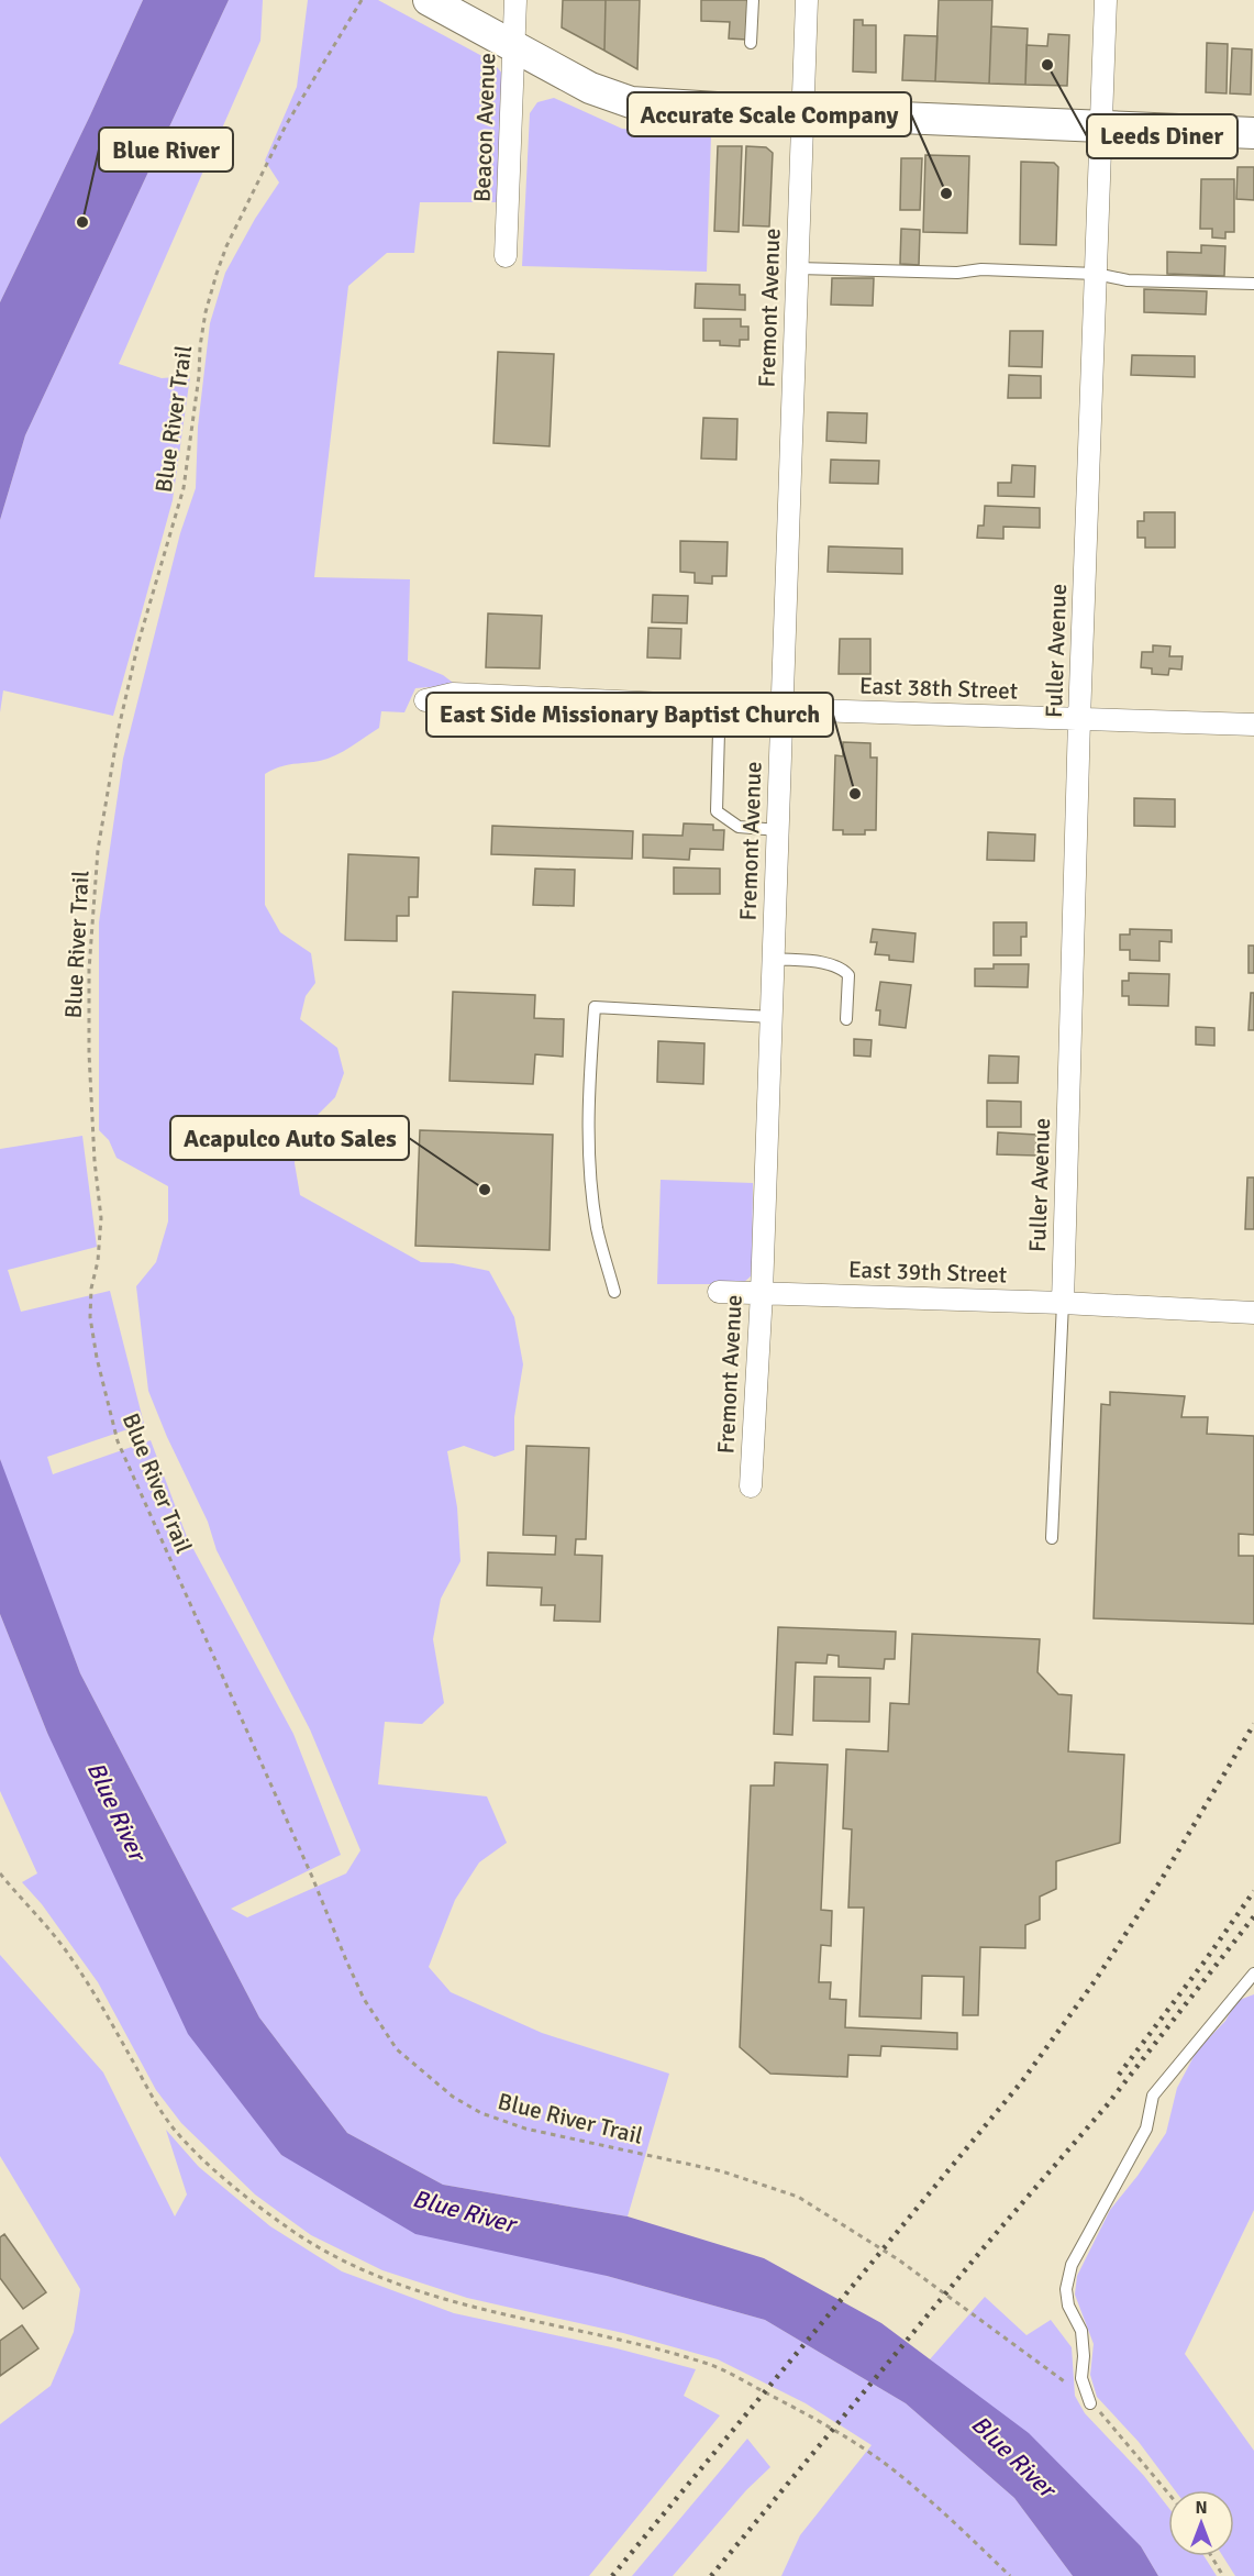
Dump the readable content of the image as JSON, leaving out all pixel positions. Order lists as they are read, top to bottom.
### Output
{
  "streets": {
    "street": [
      "Beacon Avenue",
      "Fremont Avenue",
      "Fuller Avenue",
      "East 38th Street",
      "East 39th Street"
    ],
    "path": ["Blue River Trail"]
  },
  "crossings": [
    ["Fremont Avenue", "East 38th Street"],
    ["Fremont Avenue", "East 39th Street"],
    ["Fuller Avenue", "East 38th Street"],
    ["Fuller Avenue", "East 39th Street"]
  ],
  "water": ["Blue River"],
  "places": [
    "Leeds Diner",
    "Accurate Scale Company",
    "Blue River",
    "East Side Missionary Baptist Church",
    "Acapulco Auto Sales"
  ],
  "north": "top"
}
